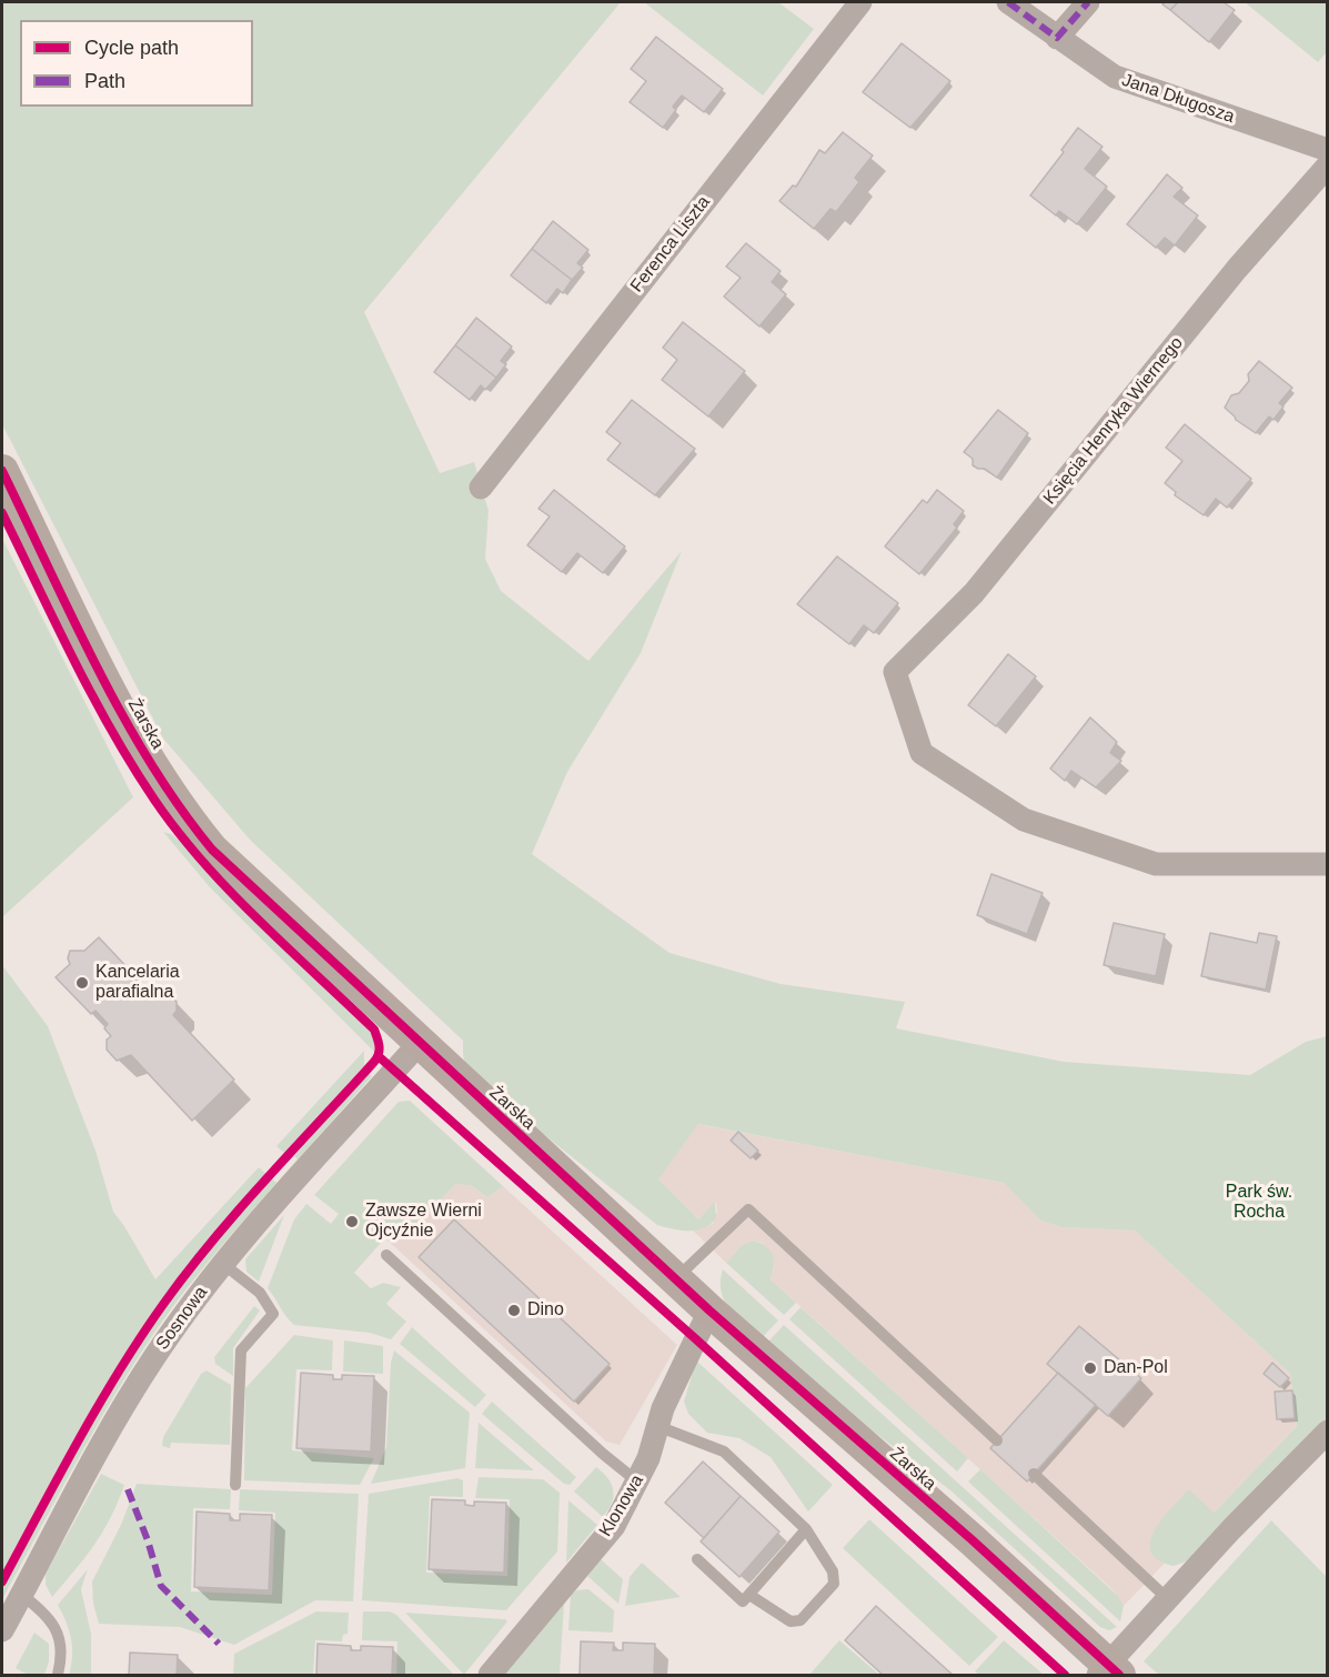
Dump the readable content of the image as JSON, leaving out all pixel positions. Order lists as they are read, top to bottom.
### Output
{
  "streets": {
    "street": [
      "Jana Długosza",
      "Ferenca Liszta",
      "Księcia Henryka Wiernego",
      "Żarska",
      "Sosnowa",
      "Klonowa"
    ]
  },
  "crossings": [
    ["Żarska", "Sosnowa"],
    ["Żarska", "Klonowa"]
  ],
  "parks": ["Park św. Rocha"],
  "places": [
    "Kancelaria parafialna",
    "Zawsze Wierni Ojcyźnie",
    "Dino",
    "Dan-Pol"
  ],
  "legend": ["Cycle path", "Path"]
}
